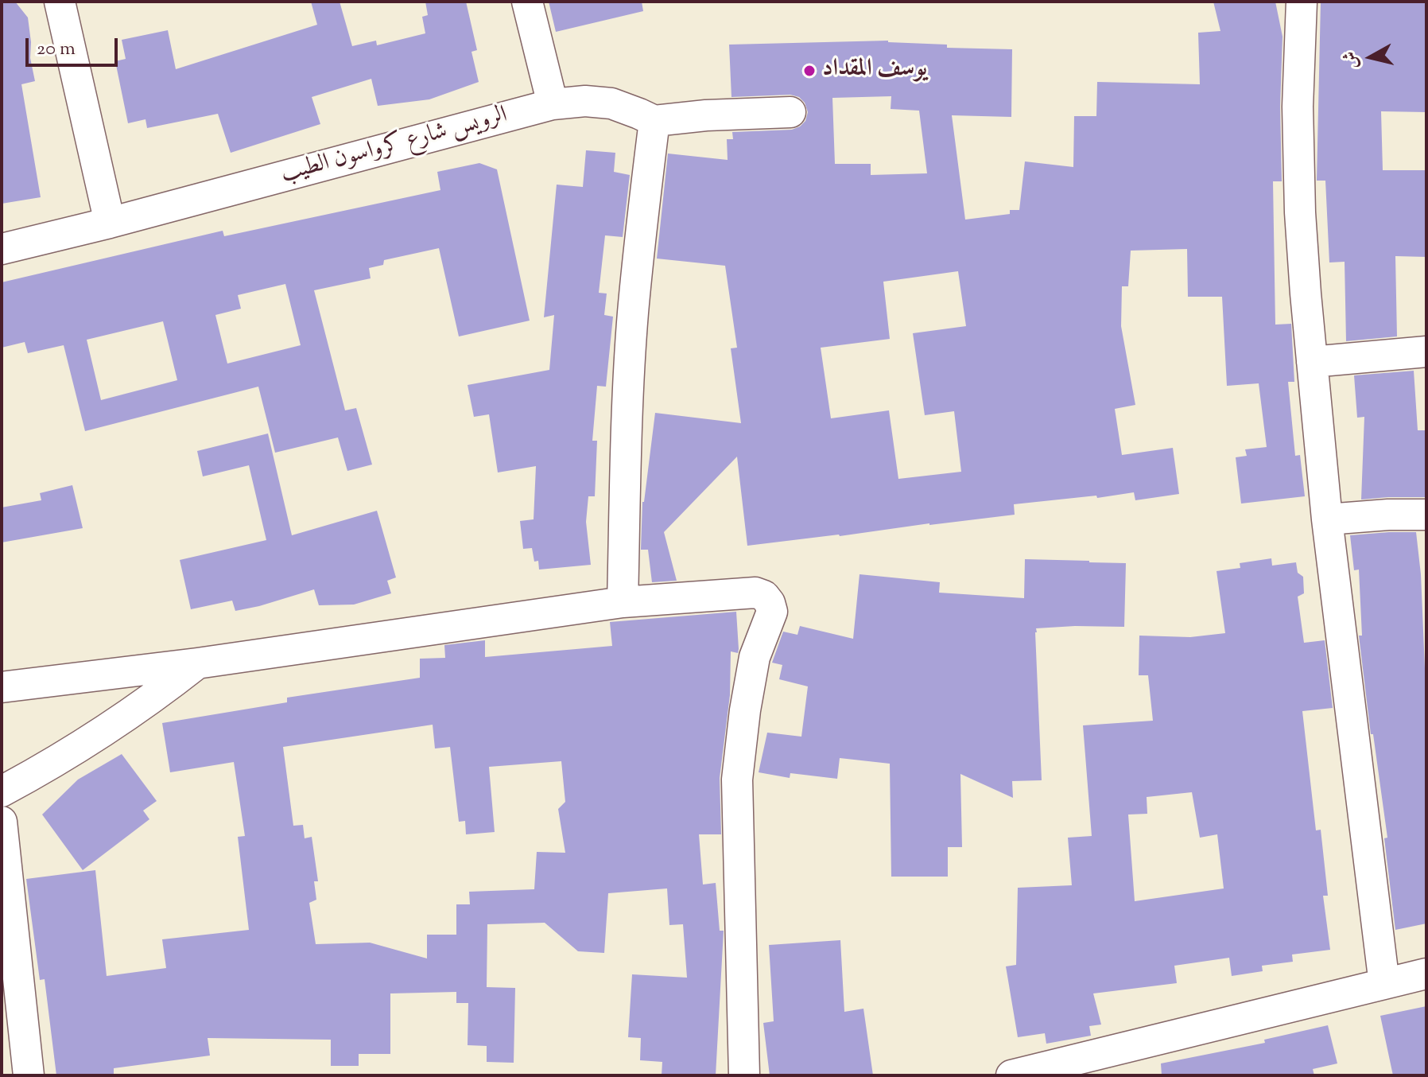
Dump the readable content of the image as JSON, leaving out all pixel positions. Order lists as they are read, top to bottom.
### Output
{
  "streets": {
    "street": ["الرويس شارع كرواسون الطيب"]
  },
  "places": ["يوسف المقداد"],
  "scale_bar": "20 m",
  "north": "left"
}
